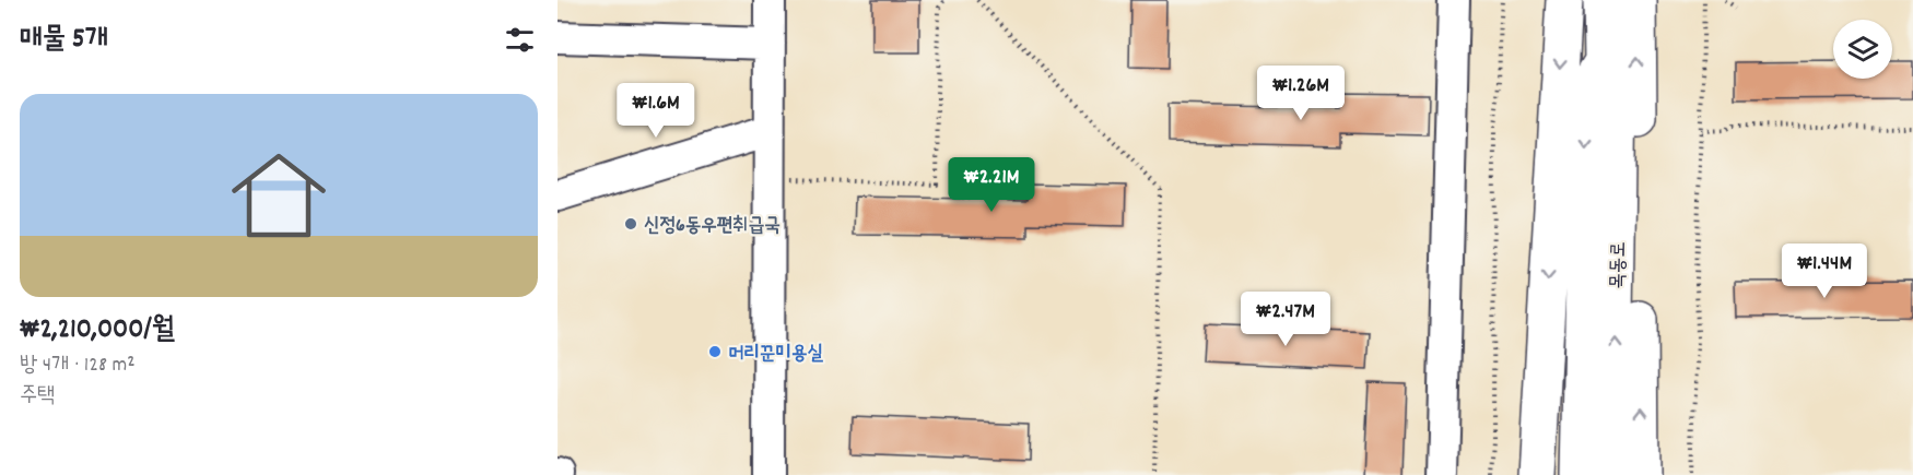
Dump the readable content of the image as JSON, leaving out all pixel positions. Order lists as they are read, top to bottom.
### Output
{
  "streets": {
    "main road": ["목동로"]
  },
  "places": ["신정6동우편취급국", "머리꾼미용실"],
  "page": {
    "heading": "매물 5개",
    "price": [
      "₩1.26M",
      "₩1.6M",
      "₩2.21M",
      "₩1.44M",
      "₩2.47M"
    ],
    "list": [
      {
        "name": "₩2,210,000/월",
        "note": "방 4개 · 128 m² · 주택"
      }
    ]
  }
}
